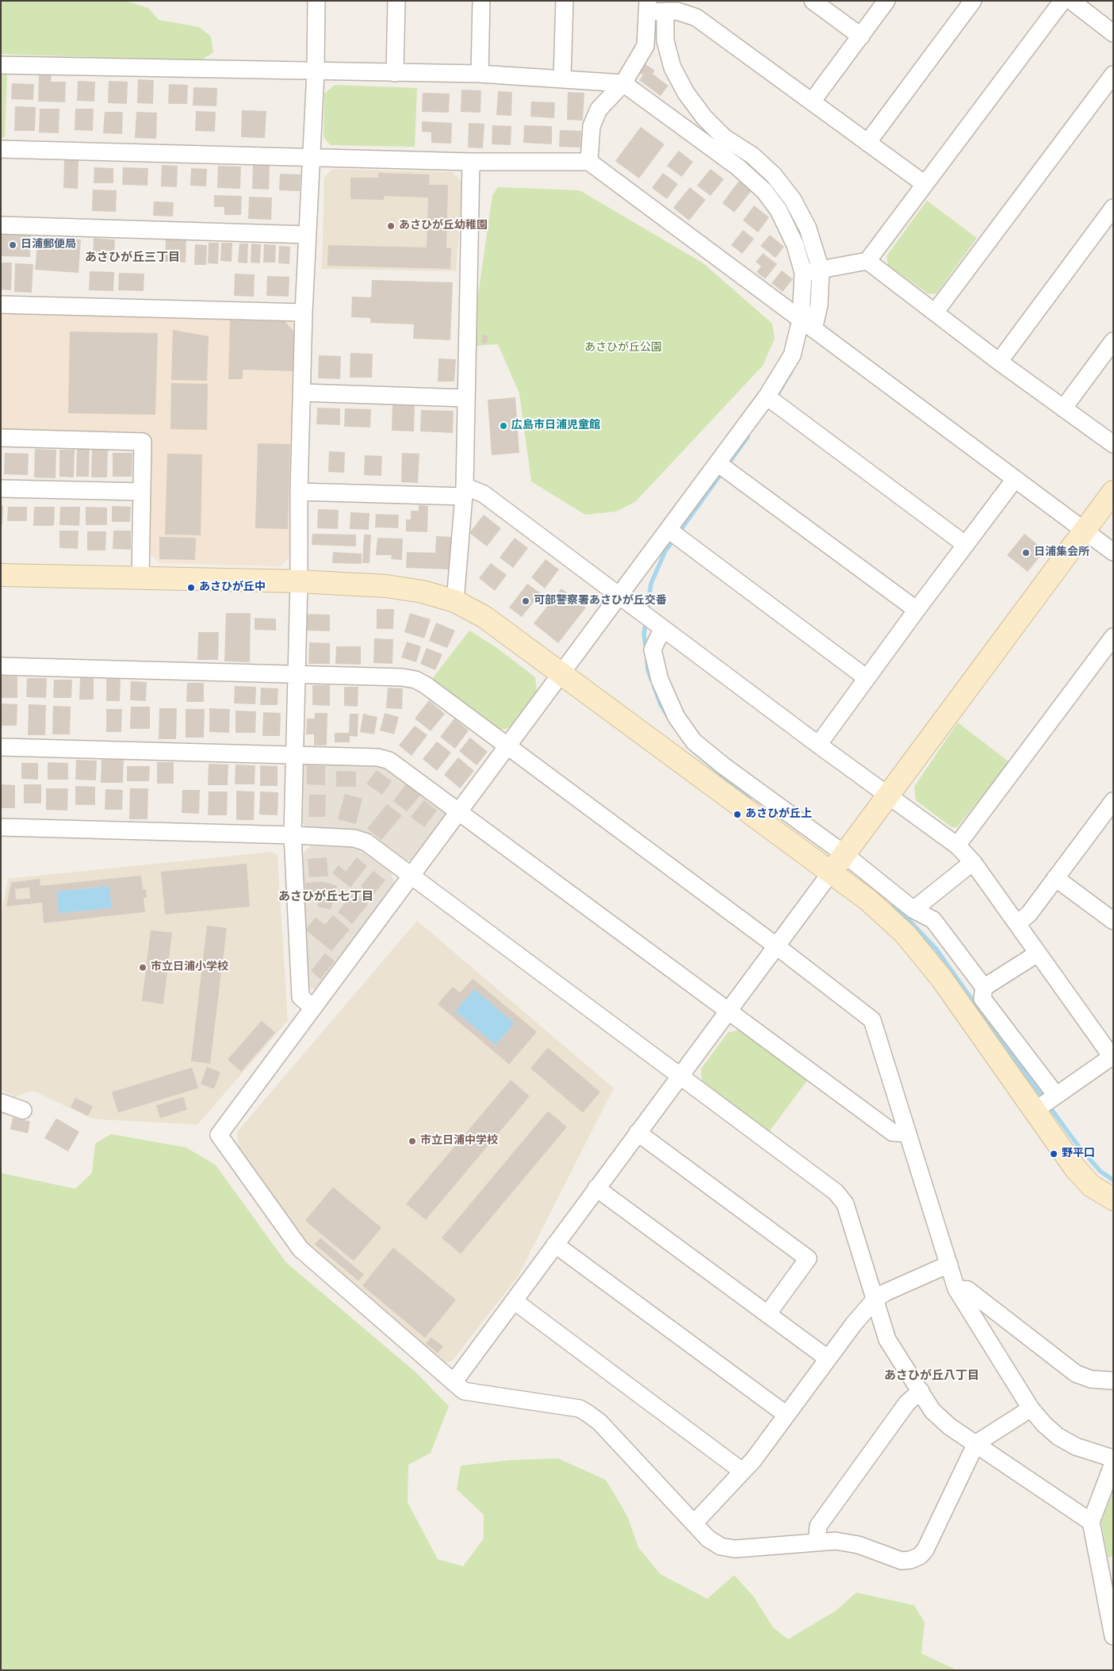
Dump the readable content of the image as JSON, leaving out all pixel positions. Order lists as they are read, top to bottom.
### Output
{
  "districts": ["あさひが丘三丁目", "あさひが丘七丁目", "あさひが丘八丁目"],
  "parks": ["あさひが丘公園"],
  "places": [
    "あさひが丘幼稚園",
    "日浦郵便局",
    "広島市日浦児童館",
    "日浦集会所",
    "あさひが丘中",
    "可部警察署あさひが丘交番",
    "あさひが丘上",
    "市立日浦小学校",
    "市立日浦中学校",
    "野平口"
  ]
}
